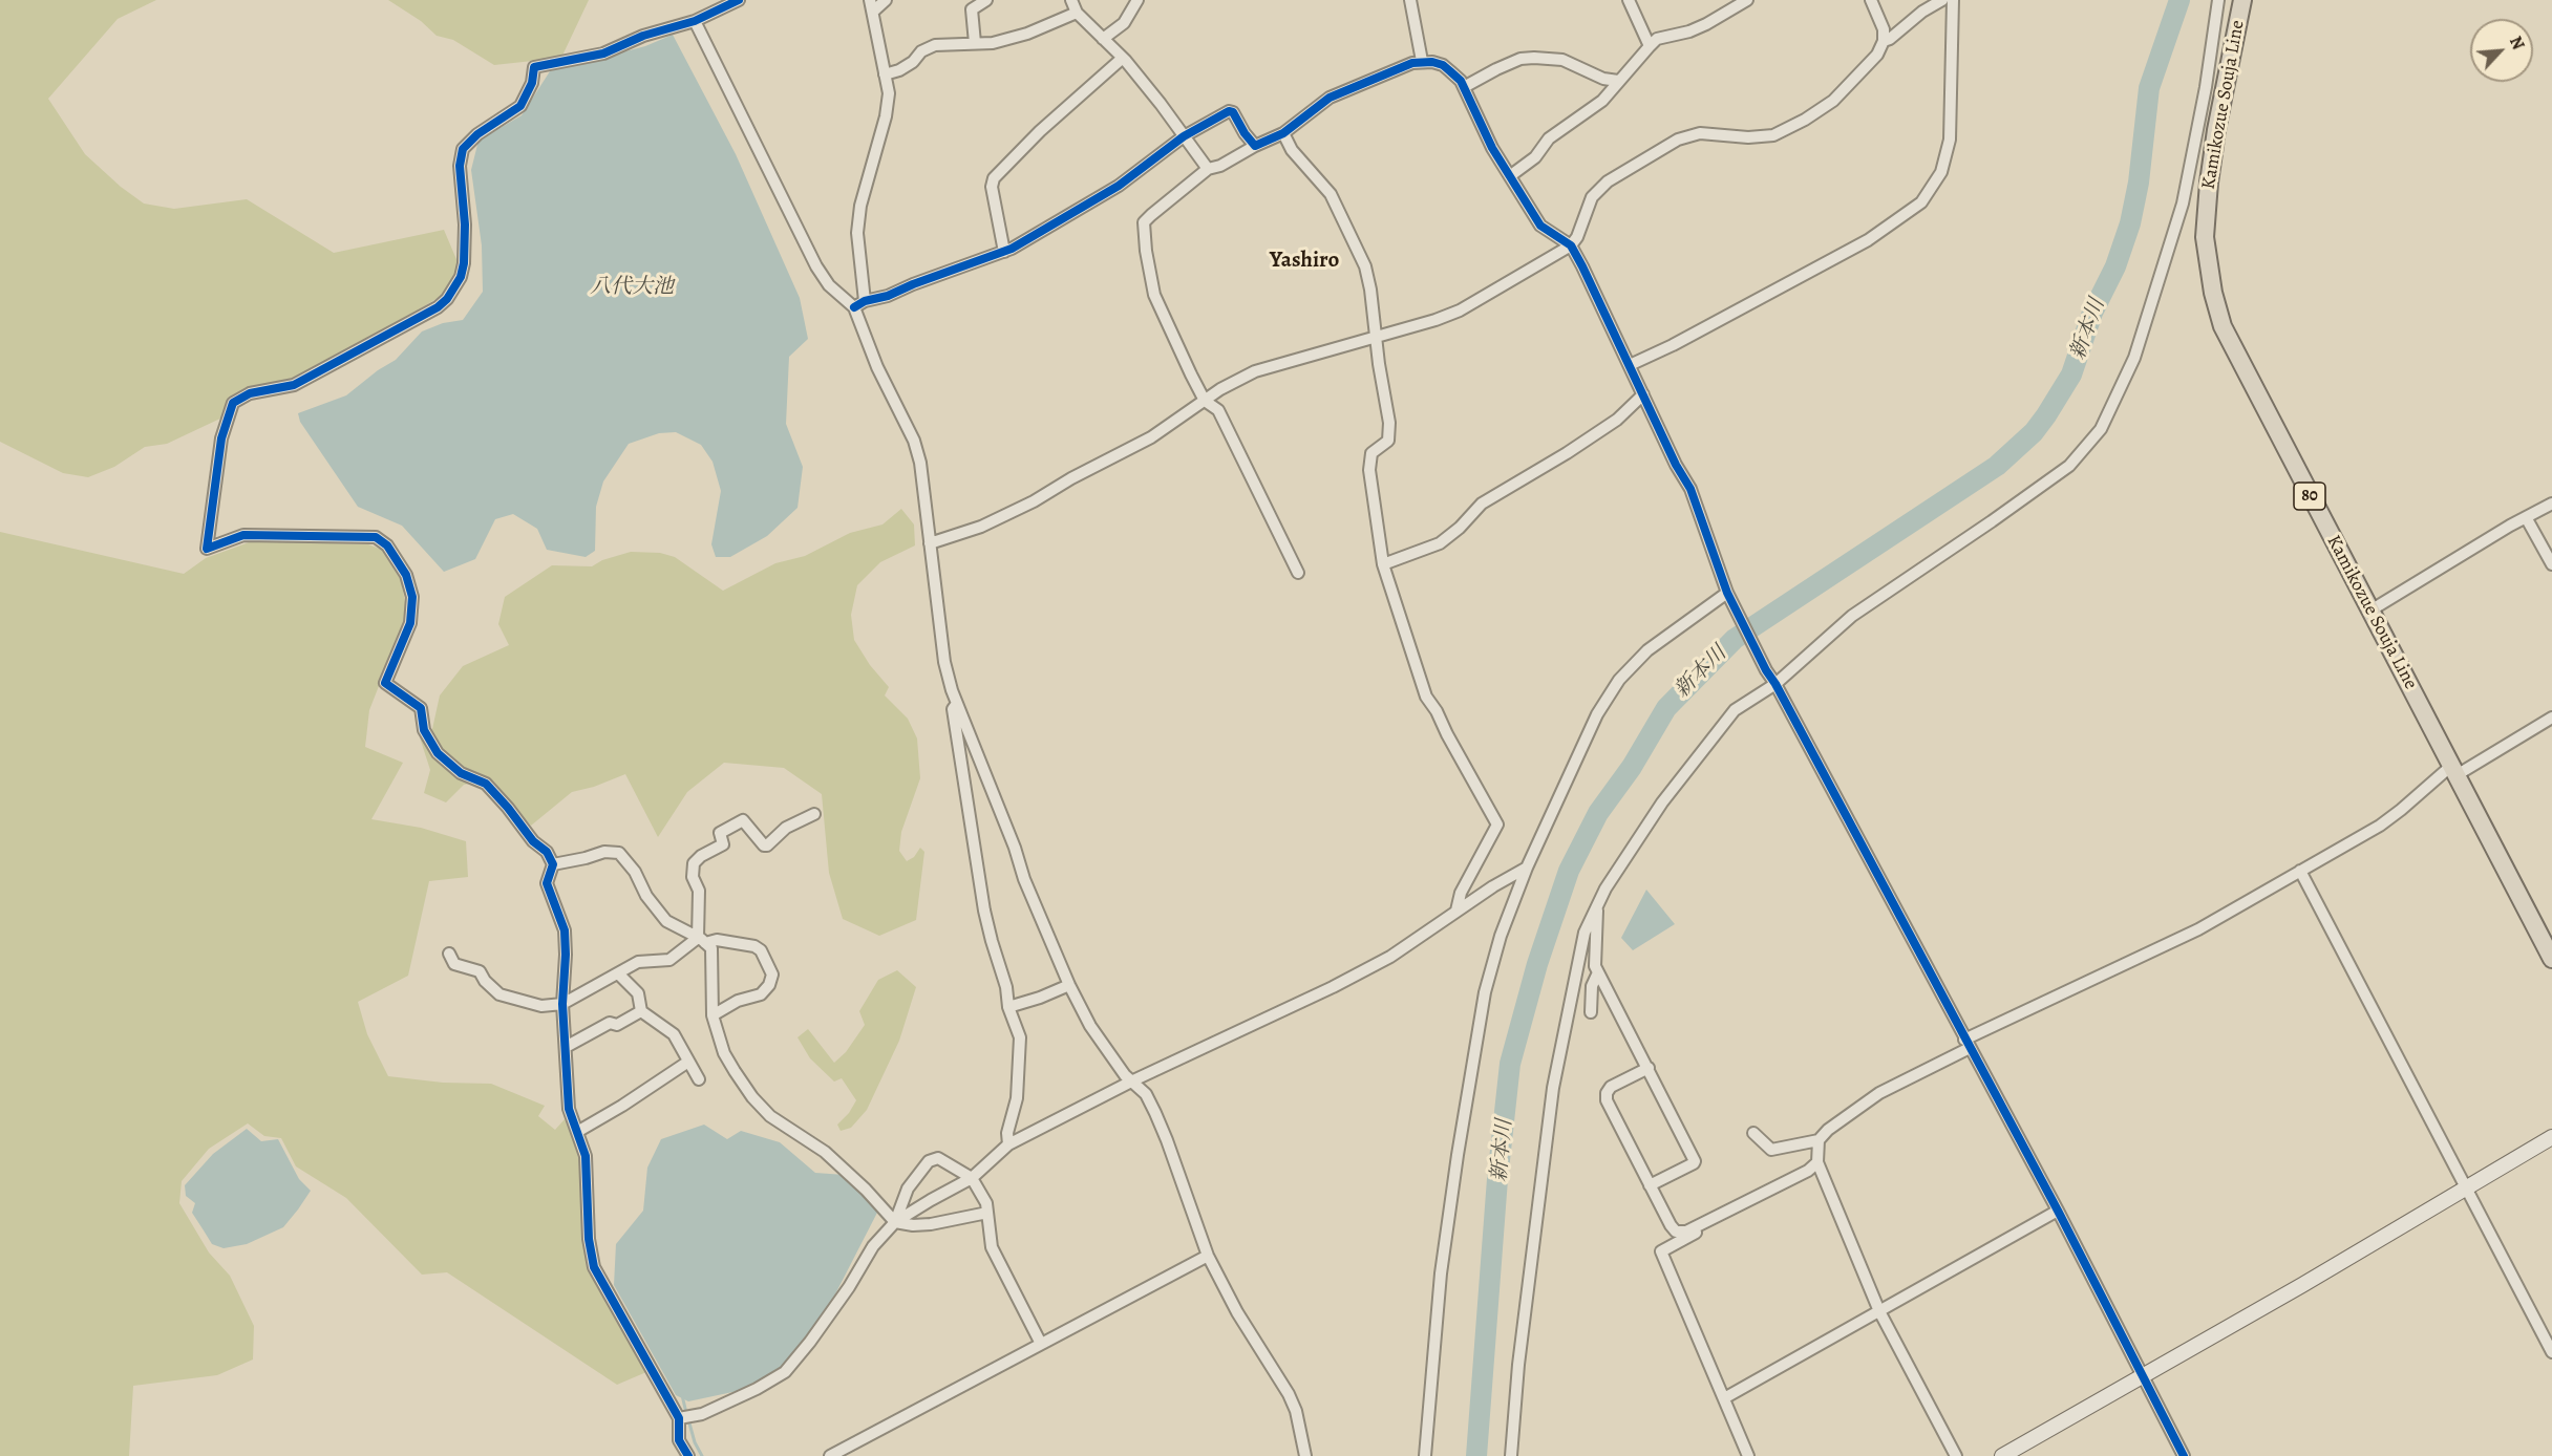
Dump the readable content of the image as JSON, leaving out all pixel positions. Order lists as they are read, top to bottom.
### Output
{
  "streets": {
    "main road": ["Kamikozue Souja Line", "80"]
  },
  "districts": ["Yashiro"],
  "water": ["八代大池", "新本川"],
  "north": "top right"
}
